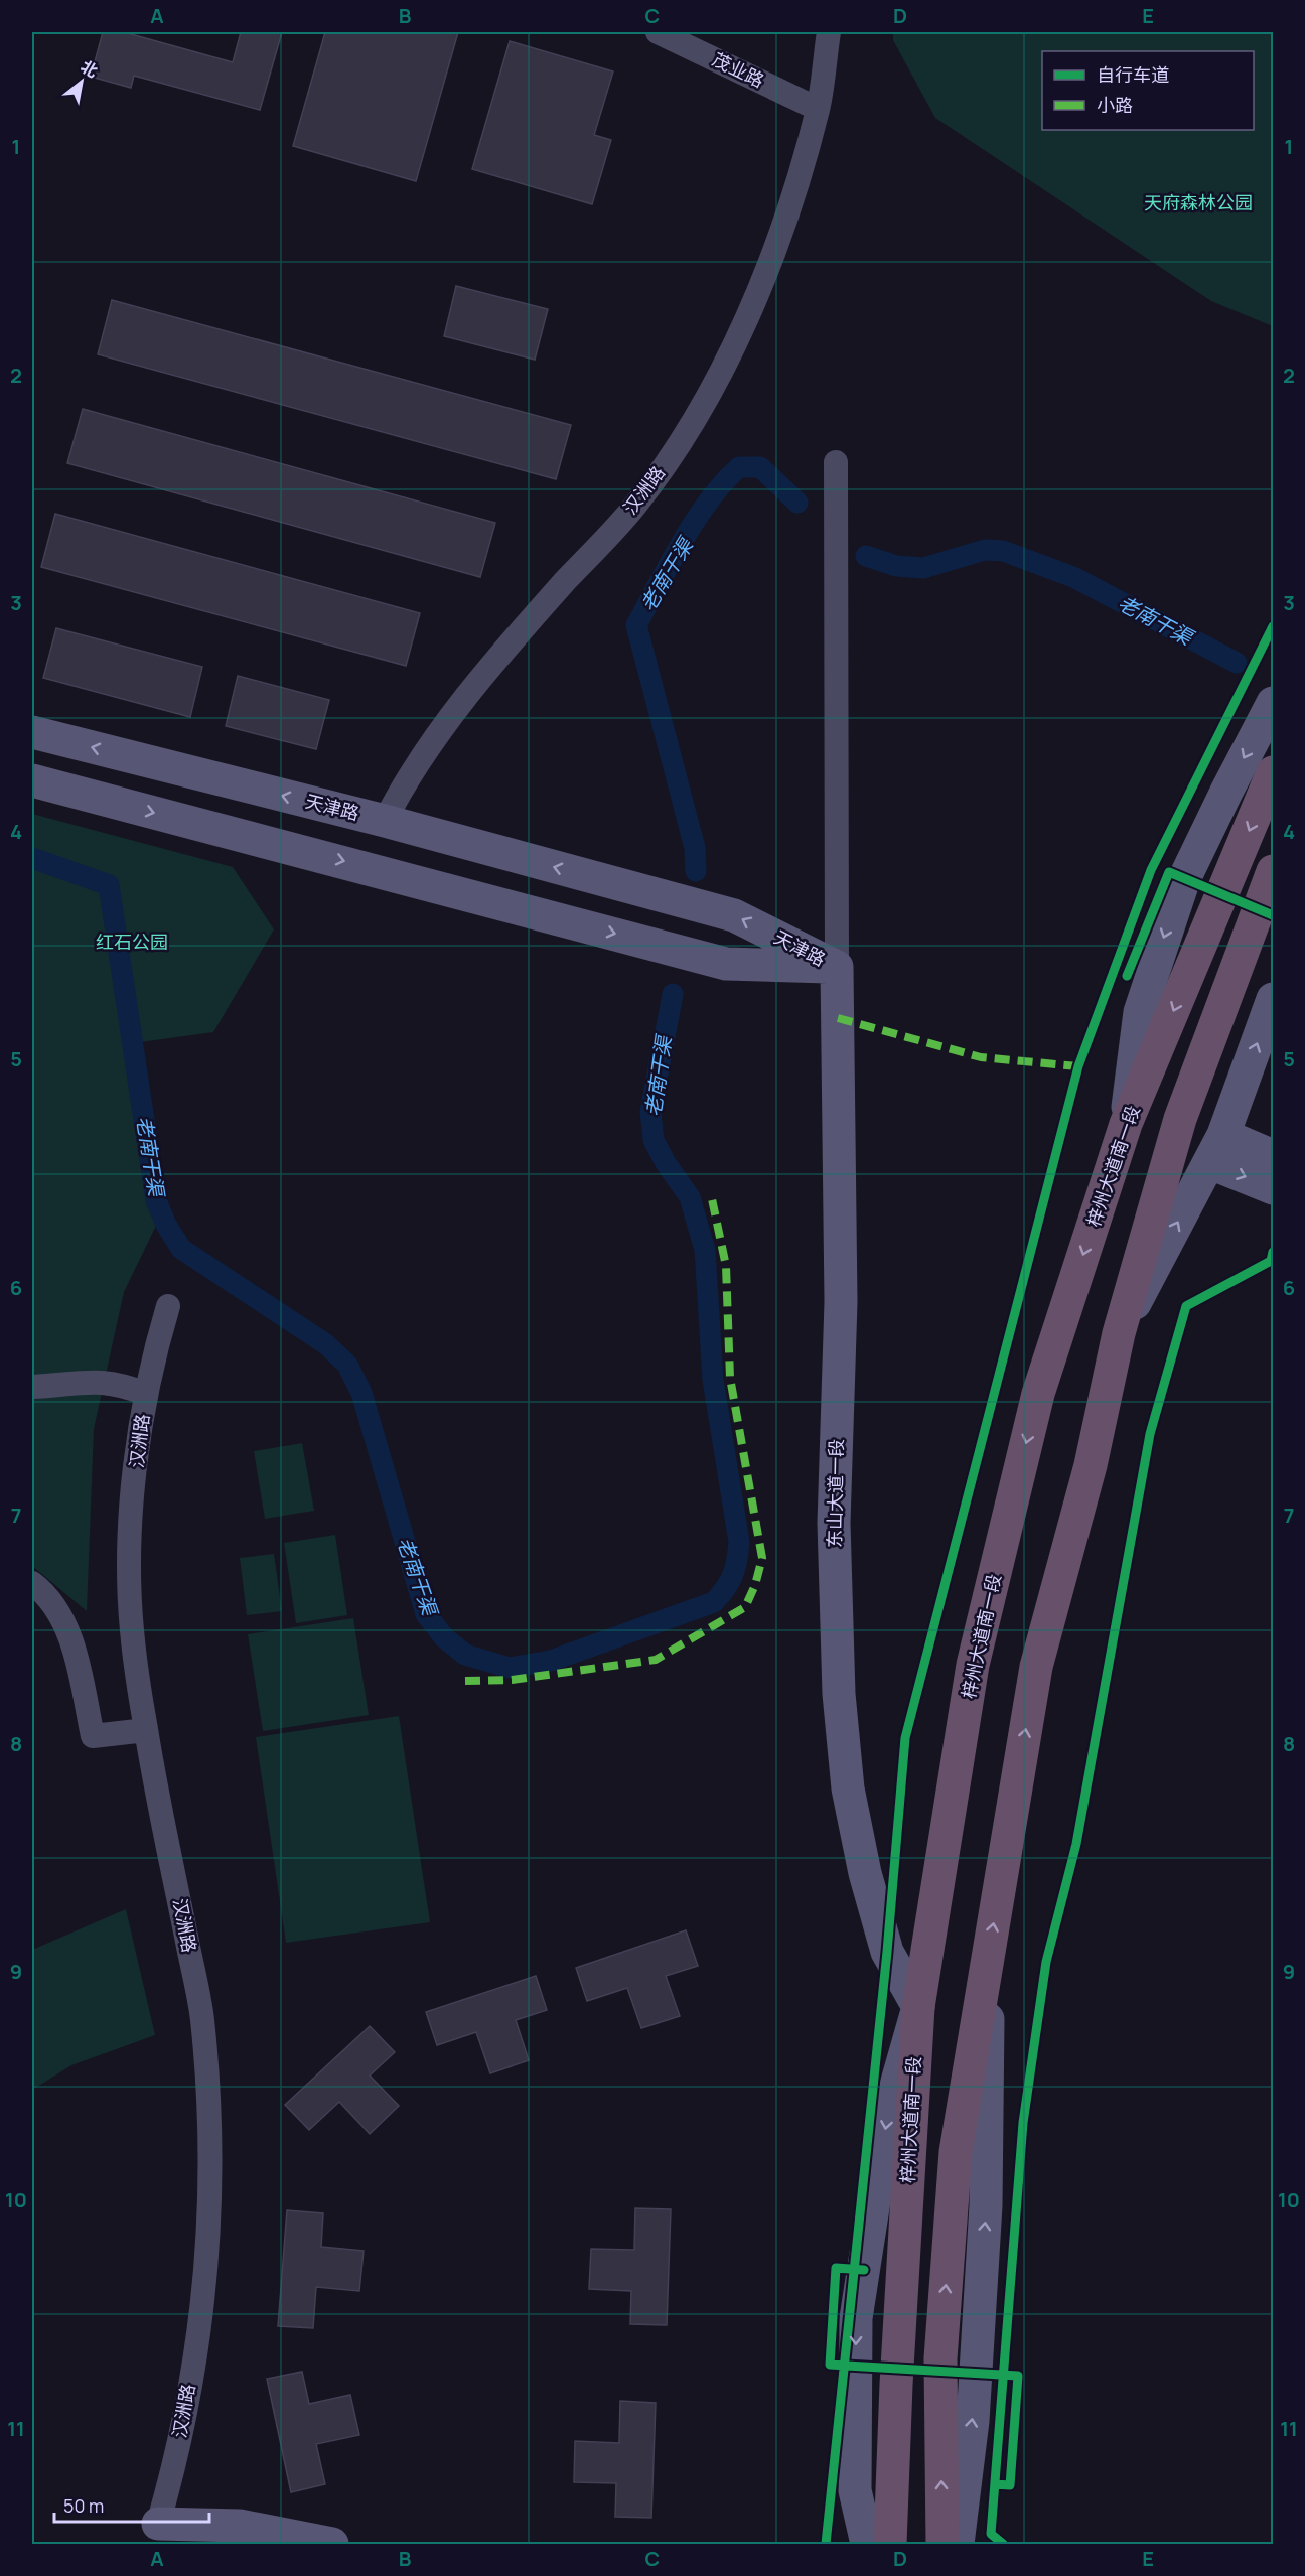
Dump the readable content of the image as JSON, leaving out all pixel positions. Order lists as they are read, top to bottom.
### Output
{
  "streets": {
    "highway": ["梓州大道南一段"],
    "street": [
      "茂业路",
      "汉洲路",
      "天津路",
      "东山大道一段"
    ]
  },
  "crossings": [
    ["茂业路", "汉洲路"],
    ["汉洲路", "天津路"],
    ["天津路", "东山大道一段"],
    ["梓州大道南一段", "东山大道一段"]
  ],
  "water": ["老南干渠"],
  "parks": ["天府森林公园", "红石公园"],
  "legend": ["自行车道", "小路"],
  "scale_bar": "50 m",
  "north": "top right",
  "grid": {
    "columns": [
      "A",
      "B",
      "C",
      "D",
      "E"
    ],
    "rows": [
      "1",
      "2",
      "3",
      "4",
      "5",
      "6",
      "7",
      "8",
      "9",
      "10",
      "11"
    ]
  }
}
